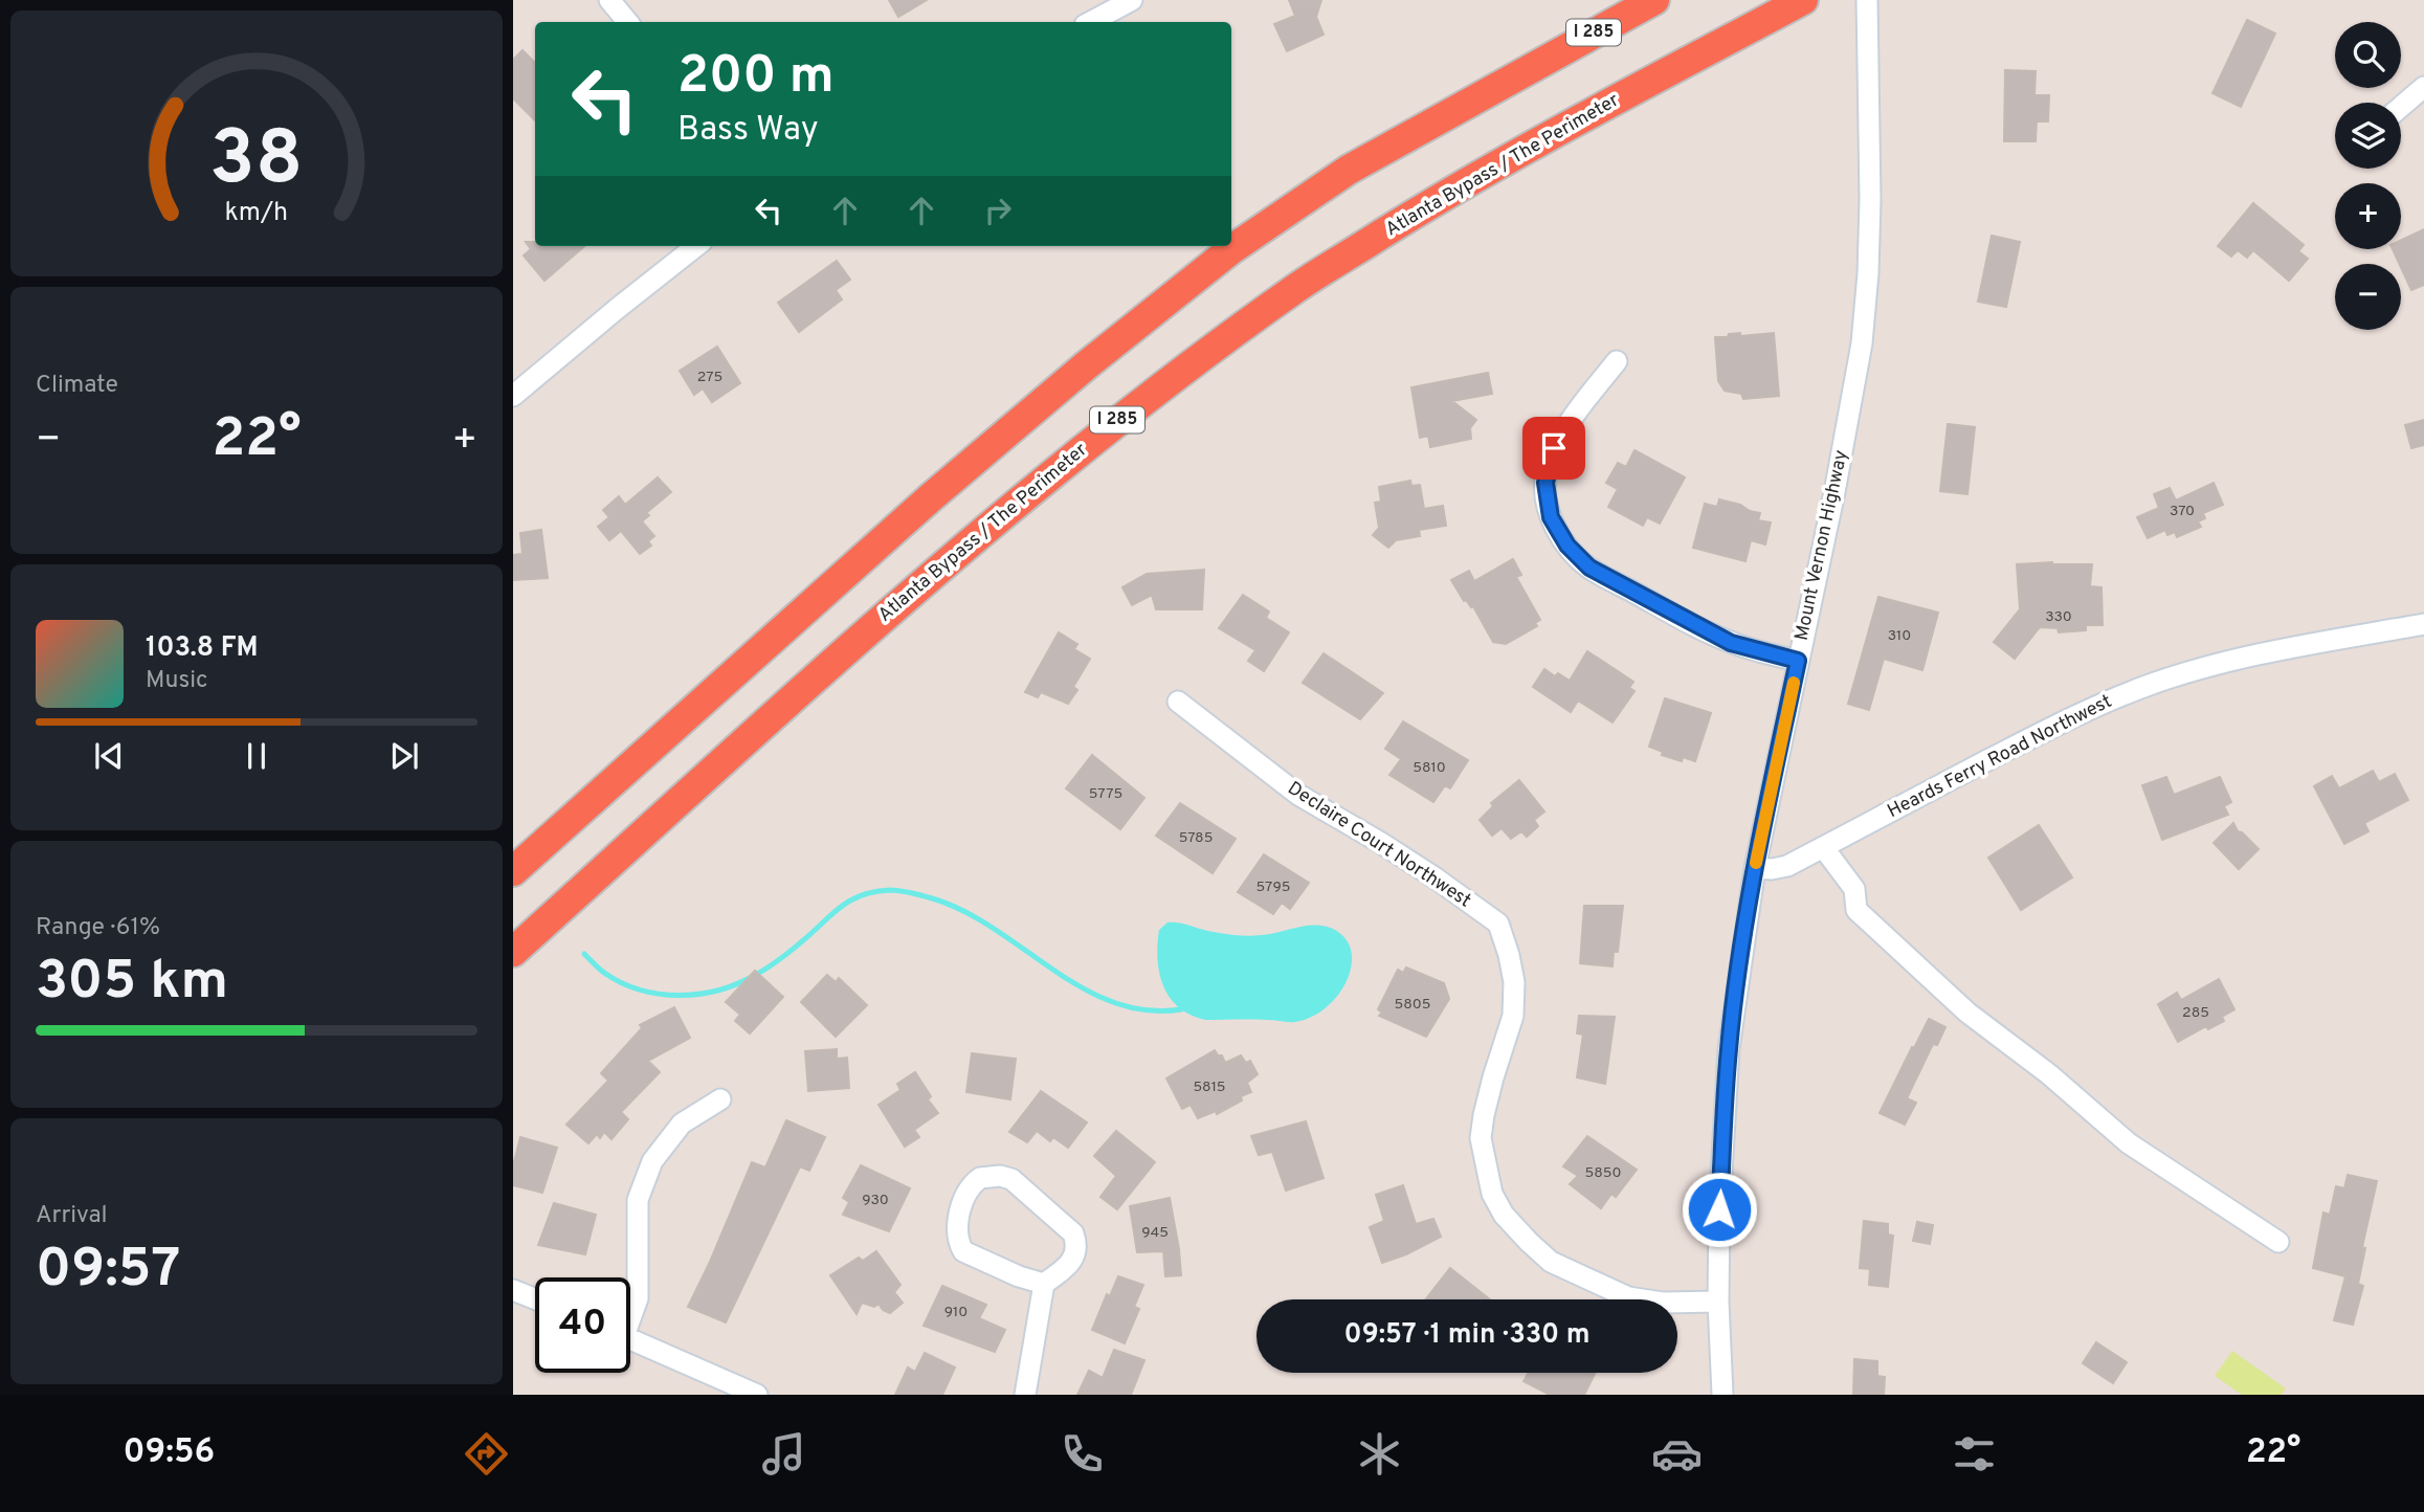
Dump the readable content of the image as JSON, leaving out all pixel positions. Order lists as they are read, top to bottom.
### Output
{
  "streets": {
    "highway": ["I 285", "Atlanta Bypass / The Perimeter"],
    "street": ["Mount Vernon Highway", "Heards Ferry Road Northwest", "Declaire Court Northwest"]
  },
  "crossings": [
    ["Mount Vernon Highway", "Heards Ferry Road Northwest"],
    ["Mount Vernon Highway", "Declaire Court Northwest"]
  ],
  "house_numbers": [
    "275",
    "370",
    "330",
    "310",
    "5810",
    "5775",
    "5785",
    "5795",
    "5805",
    "285",
    "5815",
    "5850",
    "930",
    "945",
    "910"
  ],
  "page": {
    "map_buttons": ["+", "−"],
    "turn": ["200 m", "Bass Way"],
    "tile": [
      "Climate",
      ["Range · 61%", "305 km"],
      ["Arrival", "09:57"]
    ],
    "heat": ["−", "22°", "+"],
    "song": ["103.8 FM", "Music"],
    "limit": "40",
    "trip": "09:57 · 1 min · 330 m",
    "tabs": ["09:56", "22°"],
    "gauge": ["38", "km/h"]
  }
}
